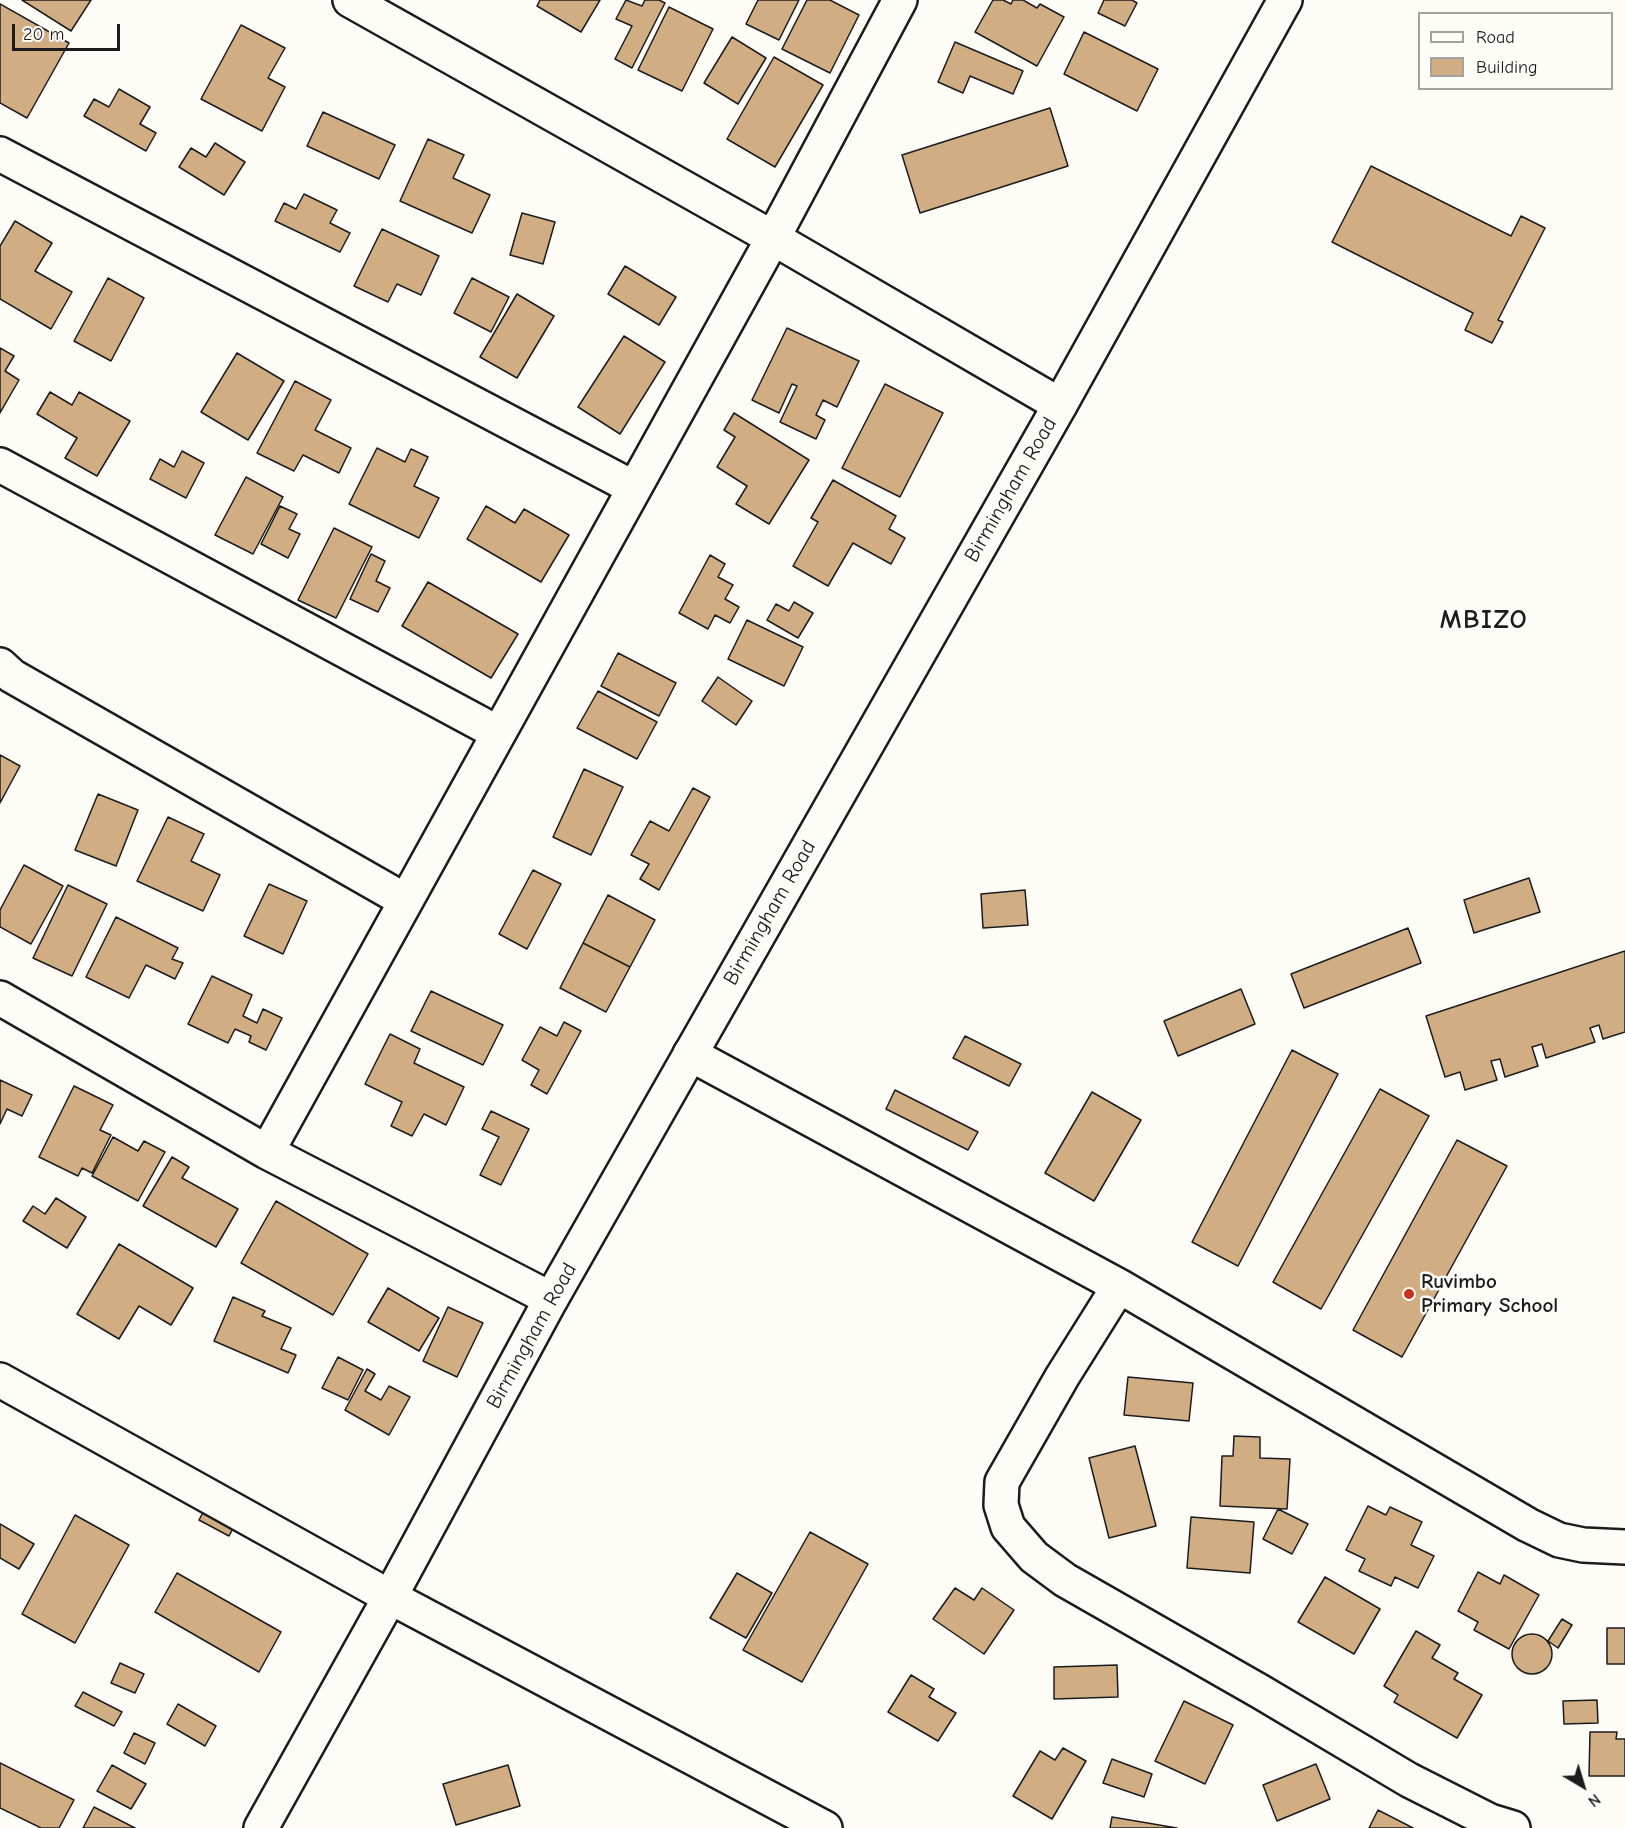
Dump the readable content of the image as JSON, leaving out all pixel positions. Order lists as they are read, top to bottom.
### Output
{
  "streets": {
    "street": ["Birmingham Road"]
  },
  "districts": ["MBIZO"],
  "places": ["Ruvimbo Primary School"],
  "legend": ["Road", "Building"],
  "scale_bar": "20 m",
  "north": "bottom right"
}
